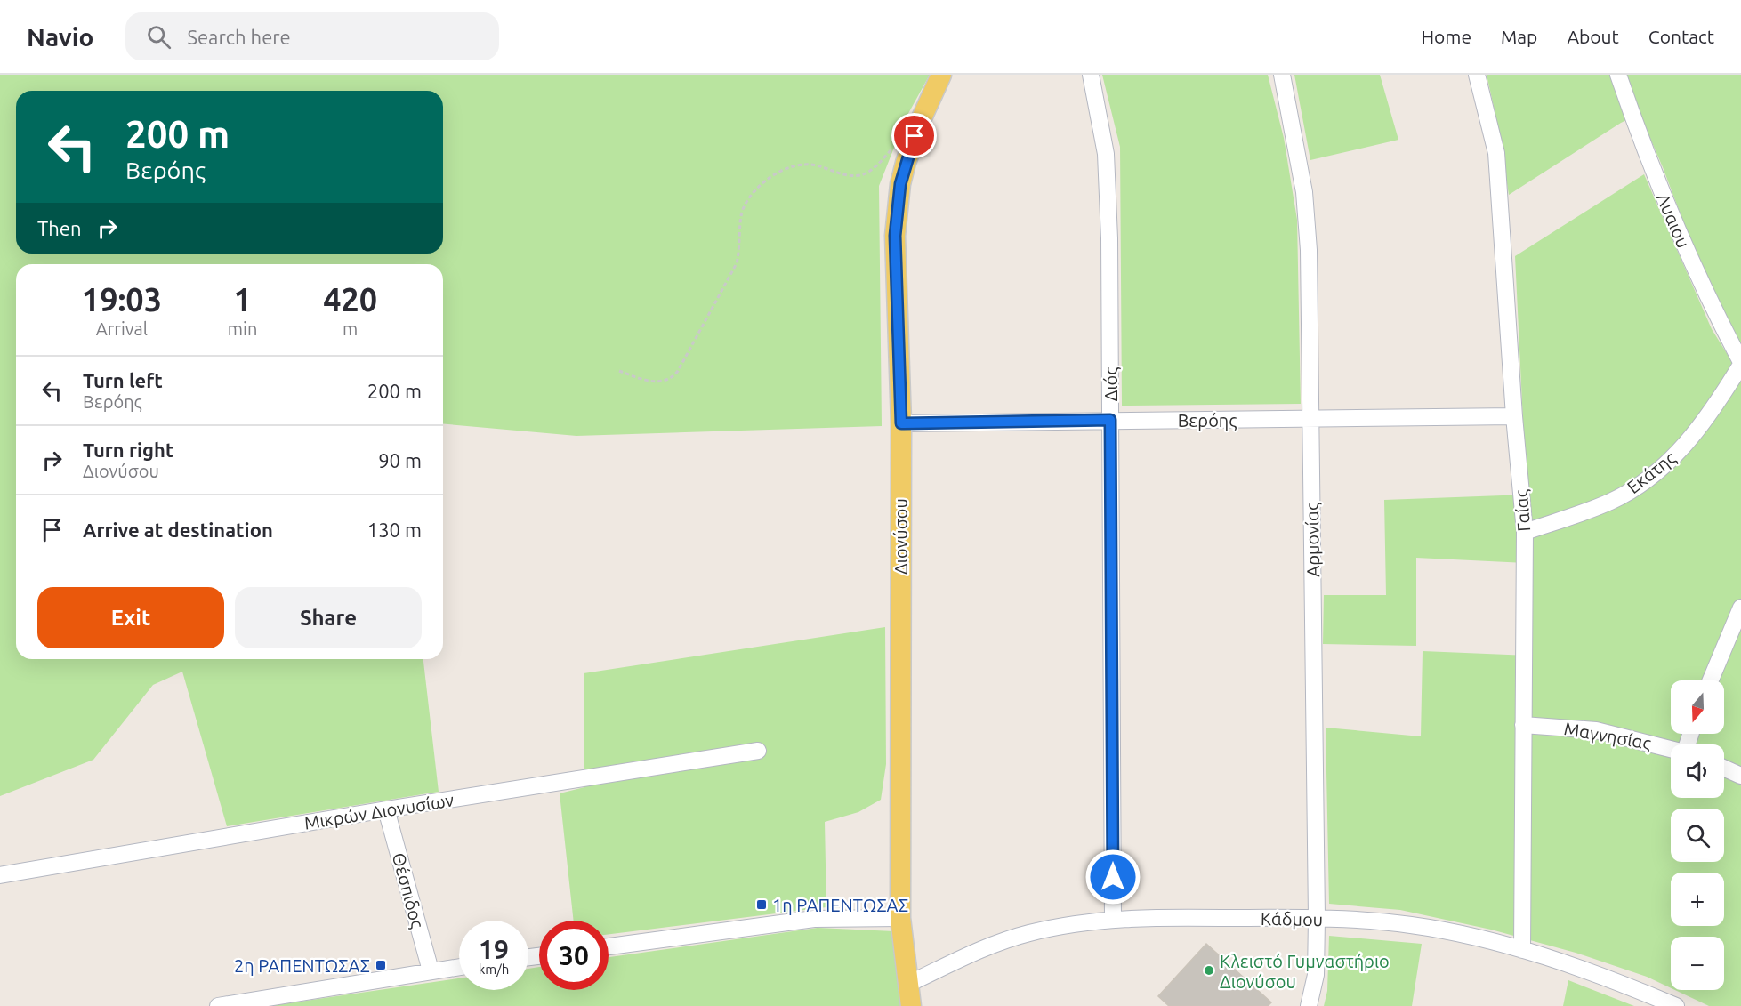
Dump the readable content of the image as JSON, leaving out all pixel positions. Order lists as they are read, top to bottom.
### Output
{
  "streets": {
    "main road": ["Διονύσου"],
    "street": [
      "Λυαιου",
      "Διός",
      "Βερόης",
      "Εκάτης",
      "Γαίας",
      "Αρμονίας",
      "Μαγνησίας",
      "Μικρών Διονυσίων",
      "Θέσπιδος",
      "Κάδμου"
    ]
  },
  "crossings": [
    ["Λυαιου", "Εκάτης"],
    ["Διός", "Βερόης"],
    ["Διός", "Κάδμου"],
    ["Βερόης", "Γαίας"],
    ["Βερόης", "Διονύσου"],
    ["Βερόης", "Αρμονίας"],
    ["Εκάτης", "Γαίας"],
    ["Γαίας", "Μαγνησίας"],
    ["Γαίας", "Κάδμου"],
    ["Διονύσου", "Κάδμου"],
    ["Αρμονίας", "Κάδμου"],
    ["Μικρών Διονυσίων", "Θέσπιδος"]
  ],
  "places": {
    "transit": ["1η ΡΑΠΕΝΤΩΣΑΣ", "2η ΡΑΠΕΝΤΩΣΑΣ"],
    "other": ["Κλειστό Γυμναστήριο Διονύσου"]
  },
  "north": "bottom",
  "page": {
    "header": "Navio",
    "search": "Search here",
    "nav": [
      "Home",
      "Map",
      "About",
      "Contact"
    ],
    "turn": ["200 m", "Βερόης"],
    "then": "Then",
    "eta": [
      "19:03",
      "Arrival",
      "1",
      "min",
      "420",
      "m"
    ],
    "list": [
      {
        "name": "Turn left",
        "note": "Βερόης",
        "value": "200 m"
      },
      {
        "name": "Turn right",
        "note": "Διονύσου",
        "value": "90 m"
      },
      {
        "name": "Arrive at destination",
        "value": "130 m"
      }
    ],
    "buttons": ["Exit", "Share"],
    "map_buttons": ["+", "−"],
    "speed": "19 km/h",
    "limit": "30"
  }
}
